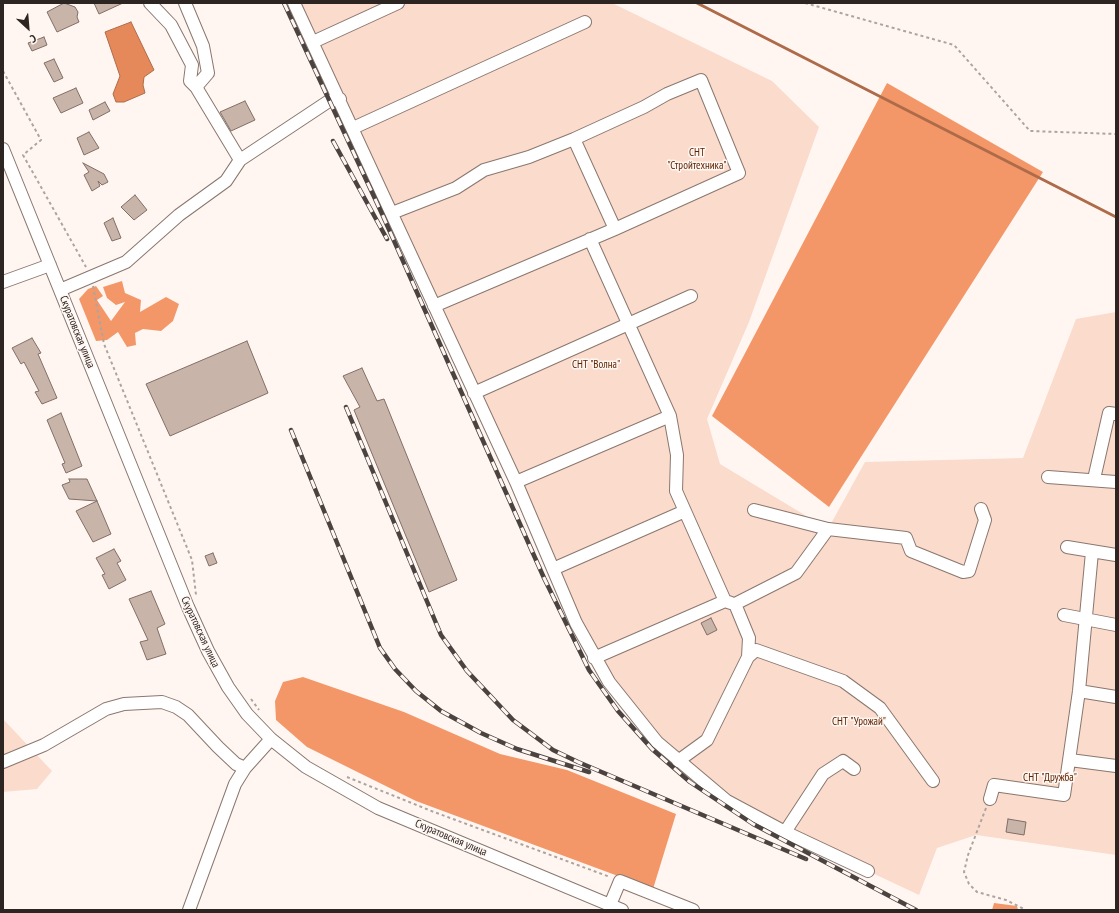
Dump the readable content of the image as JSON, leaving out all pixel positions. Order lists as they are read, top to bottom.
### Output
{
  "streets": {
    "street": ["Скуратовская улица"]
  },
  "parks": [
    "СНТ \"Стройтехника\"",
    "СНТ \"Волна\"",
    "СНТ \"Урожай\"",
    "СНТ \"Дружба\""
  ],
  "north": "bottom right"
}
